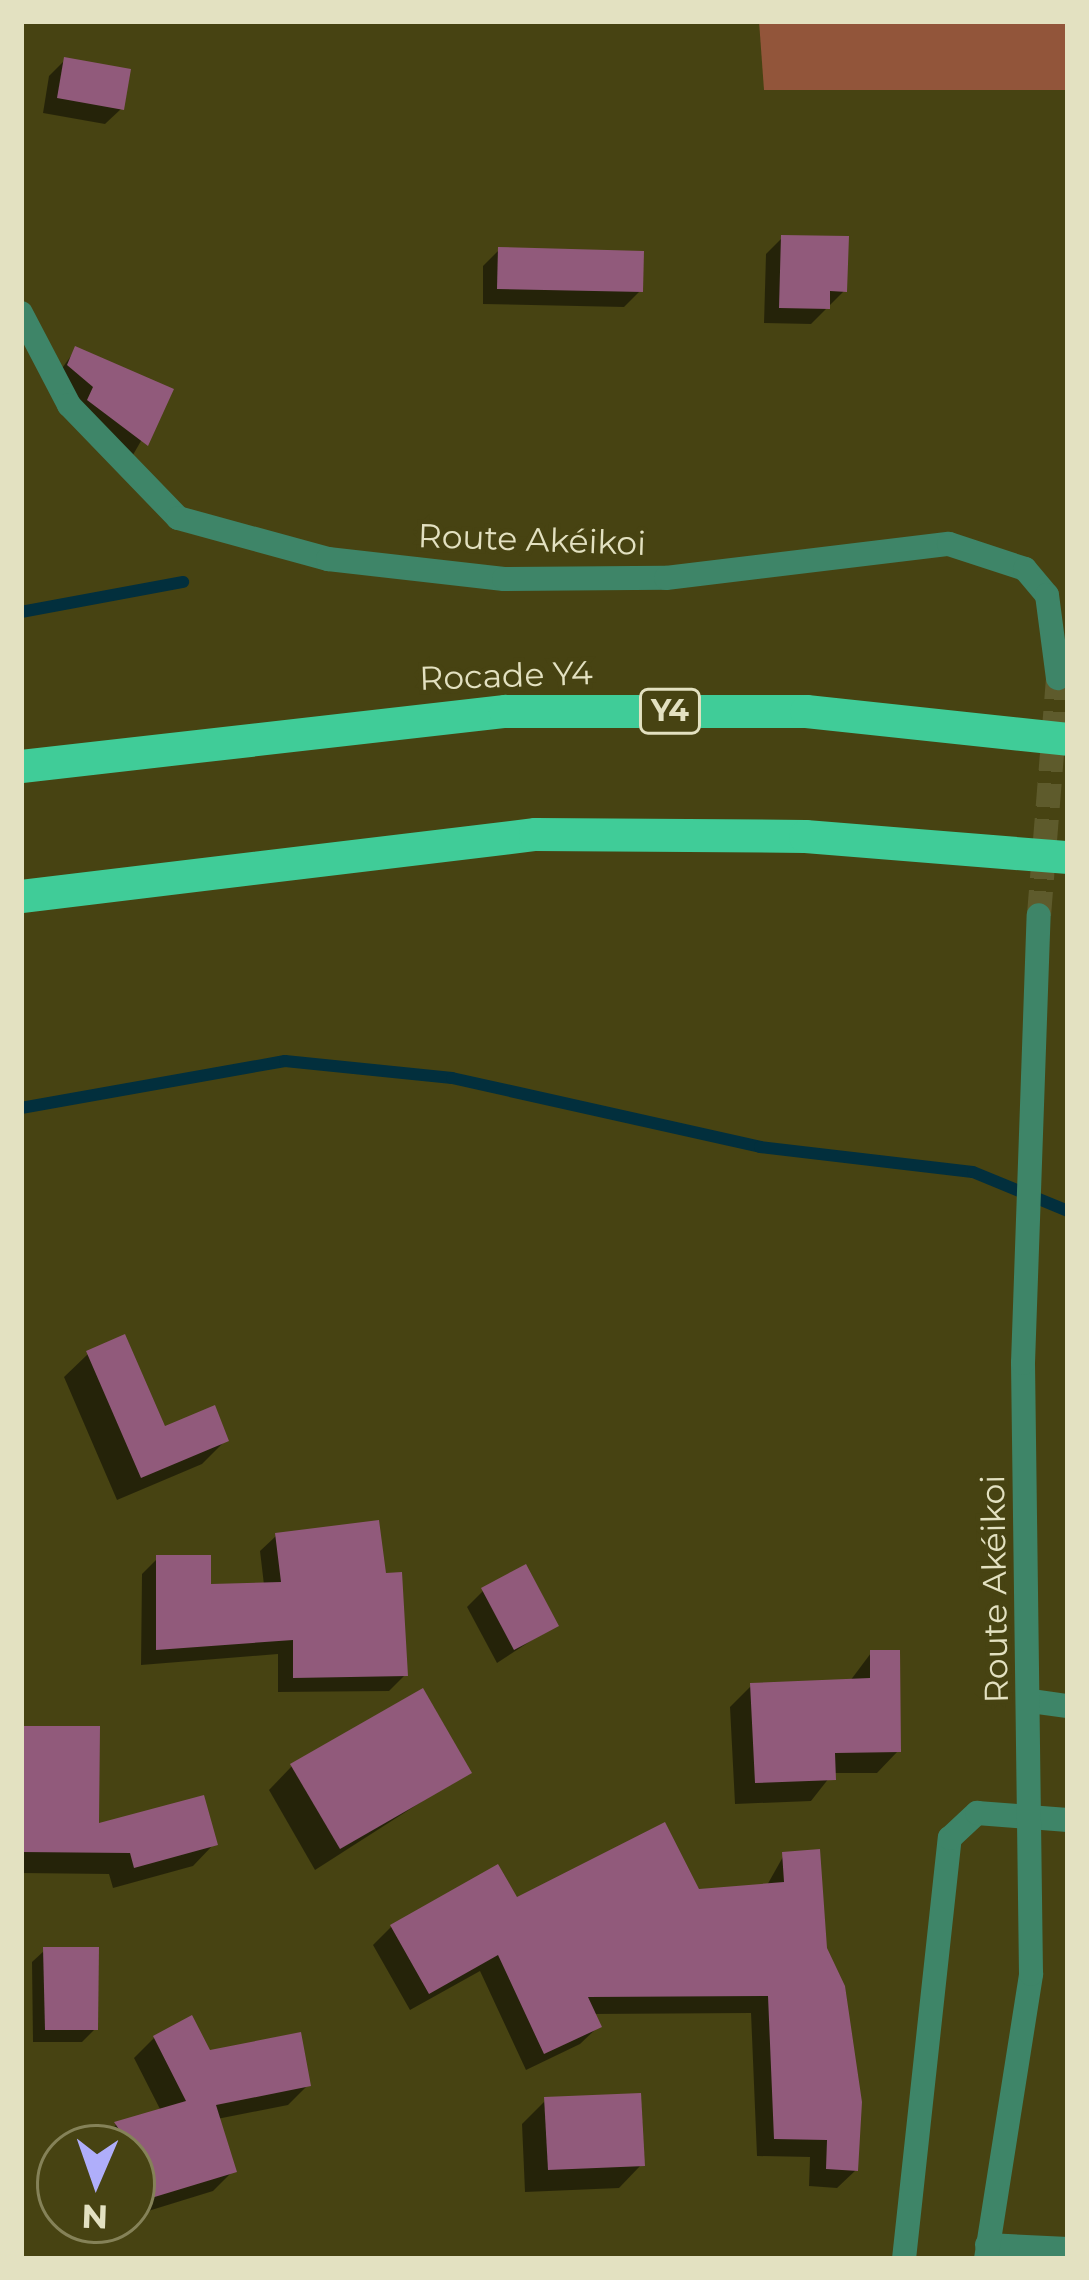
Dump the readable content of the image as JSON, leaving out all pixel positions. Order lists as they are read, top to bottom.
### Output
{
  "streets": {
    "highway": ["Rocade Y4", "Y4"],
    "street": ["Route Akéikoi"]
  },
  "north": "bottom"
}
